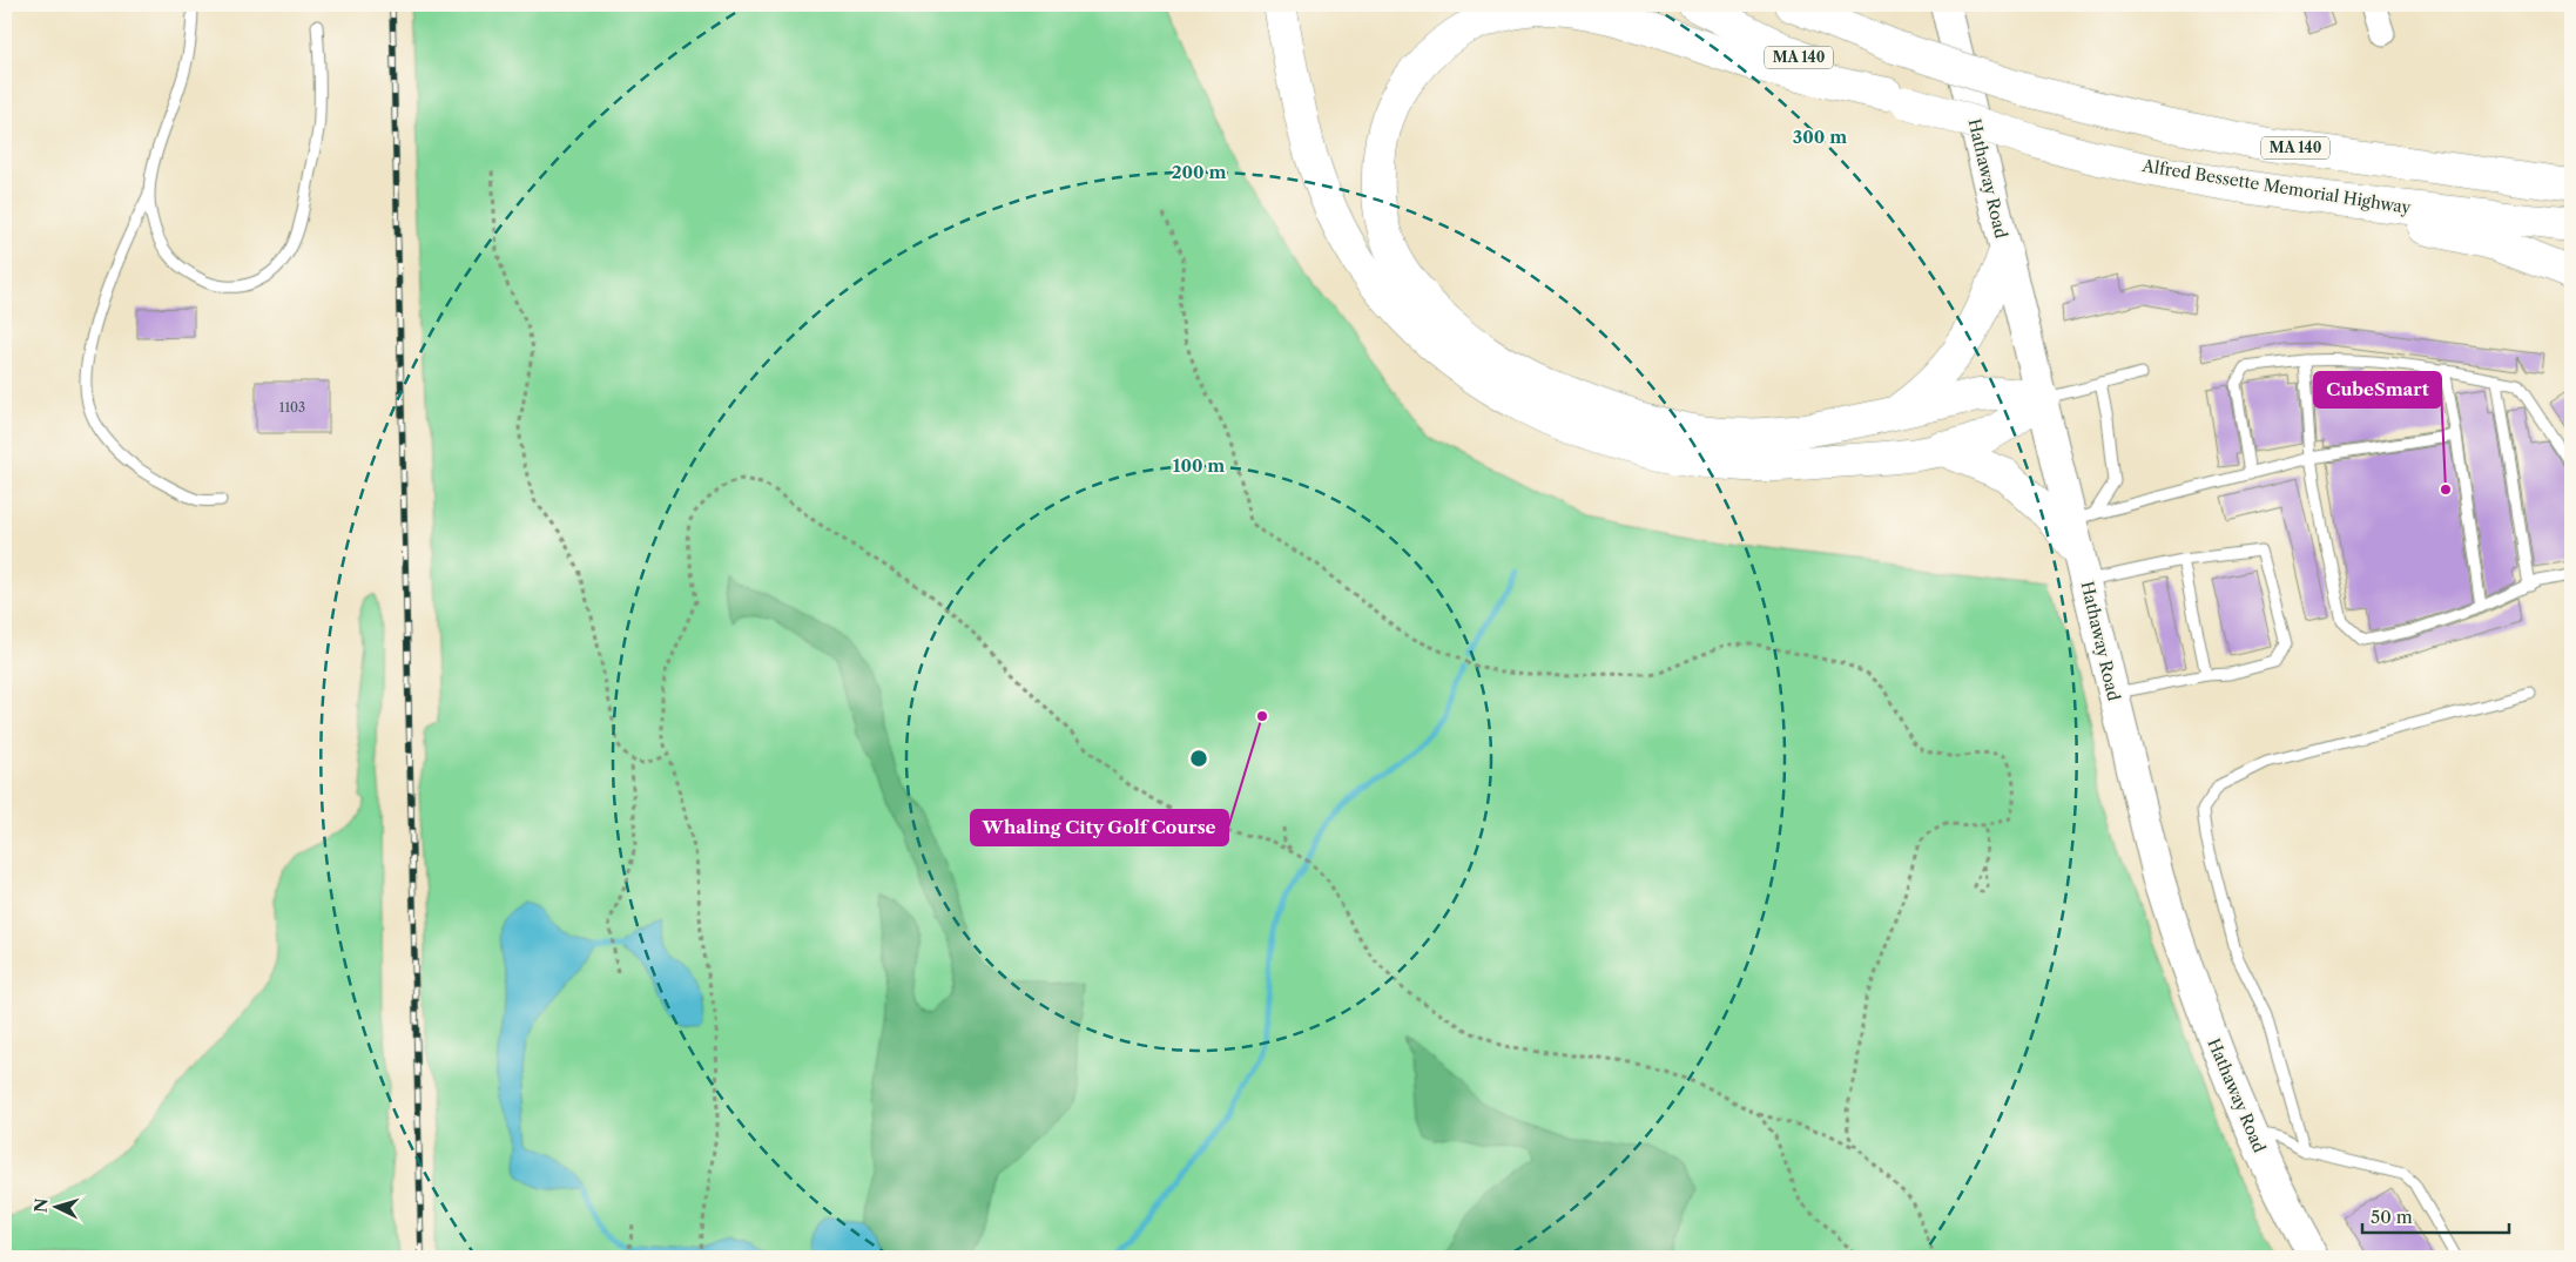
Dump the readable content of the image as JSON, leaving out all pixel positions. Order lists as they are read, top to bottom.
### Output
{
  "streets": {
    "highway": ["MA 140", "Alfred Bessette Memorial Highway"],
    "main road": ["Hathaway Road"]
  },
  "places": ["CubeSmart", "Whaling City Golf Course"],
  "house_numbers": ["1103"],
  "scale_bar": "50 m",
  "north": "left",
  "rings": ["300 m", "200 m", "100 m"]
}
